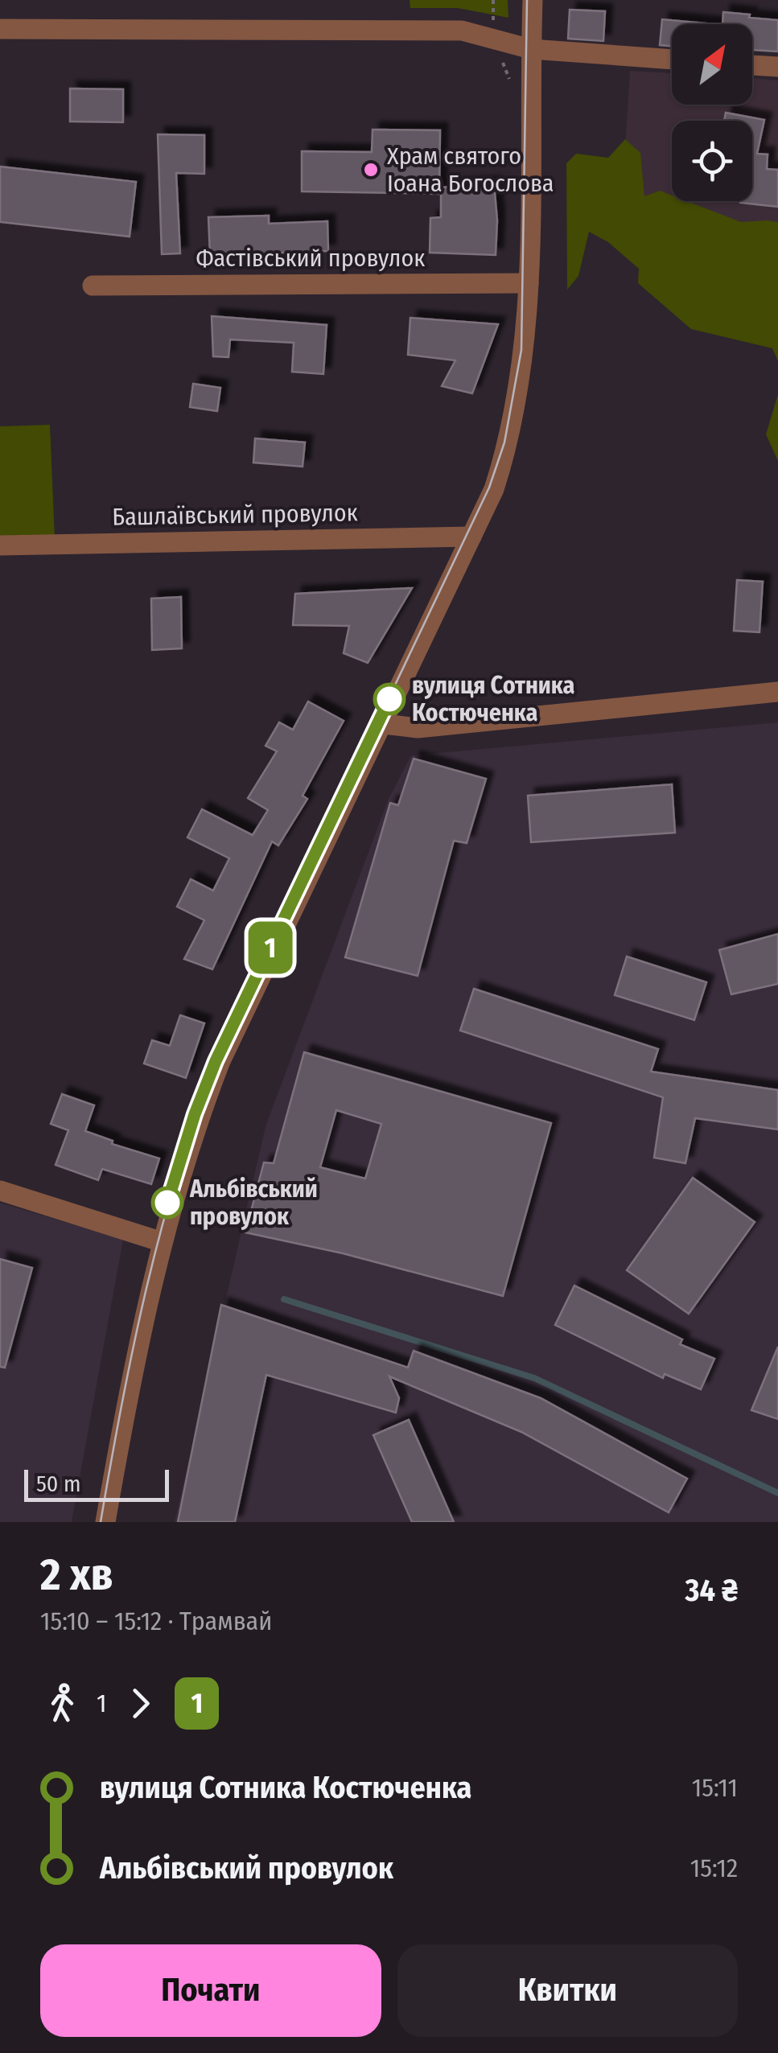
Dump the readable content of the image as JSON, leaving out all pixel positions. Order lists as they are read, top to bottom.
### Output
{
  "streets": {
    "street": ["Фастівський провулок", "Башлаївський провулок"]
  },
  "places": ["Храм святого Іоана Богослова", "вулиця Сотника Костюченка", "Альбівський провулок"],
  "lines": ["tram line 1"],
  "scale_bar": "50 m",
  "north": "top right",
  "page": {
    "on_map": "1",
    "scale": "50 m",
    "heading": ["2 хв", "15:10 – 15:12 · Трамвай", "34 ₴"],
    "legs": ["1", "1"],
    "list": [
      {
        "name": "вулиця Сотника Костюченка",
        "value": "15:11"
      },
      {
        "name": "Альбівський провулок",
        "value": "15:12"
      }
    ],
    "buttons": ["Почати", "Квитки"]
  }
}
